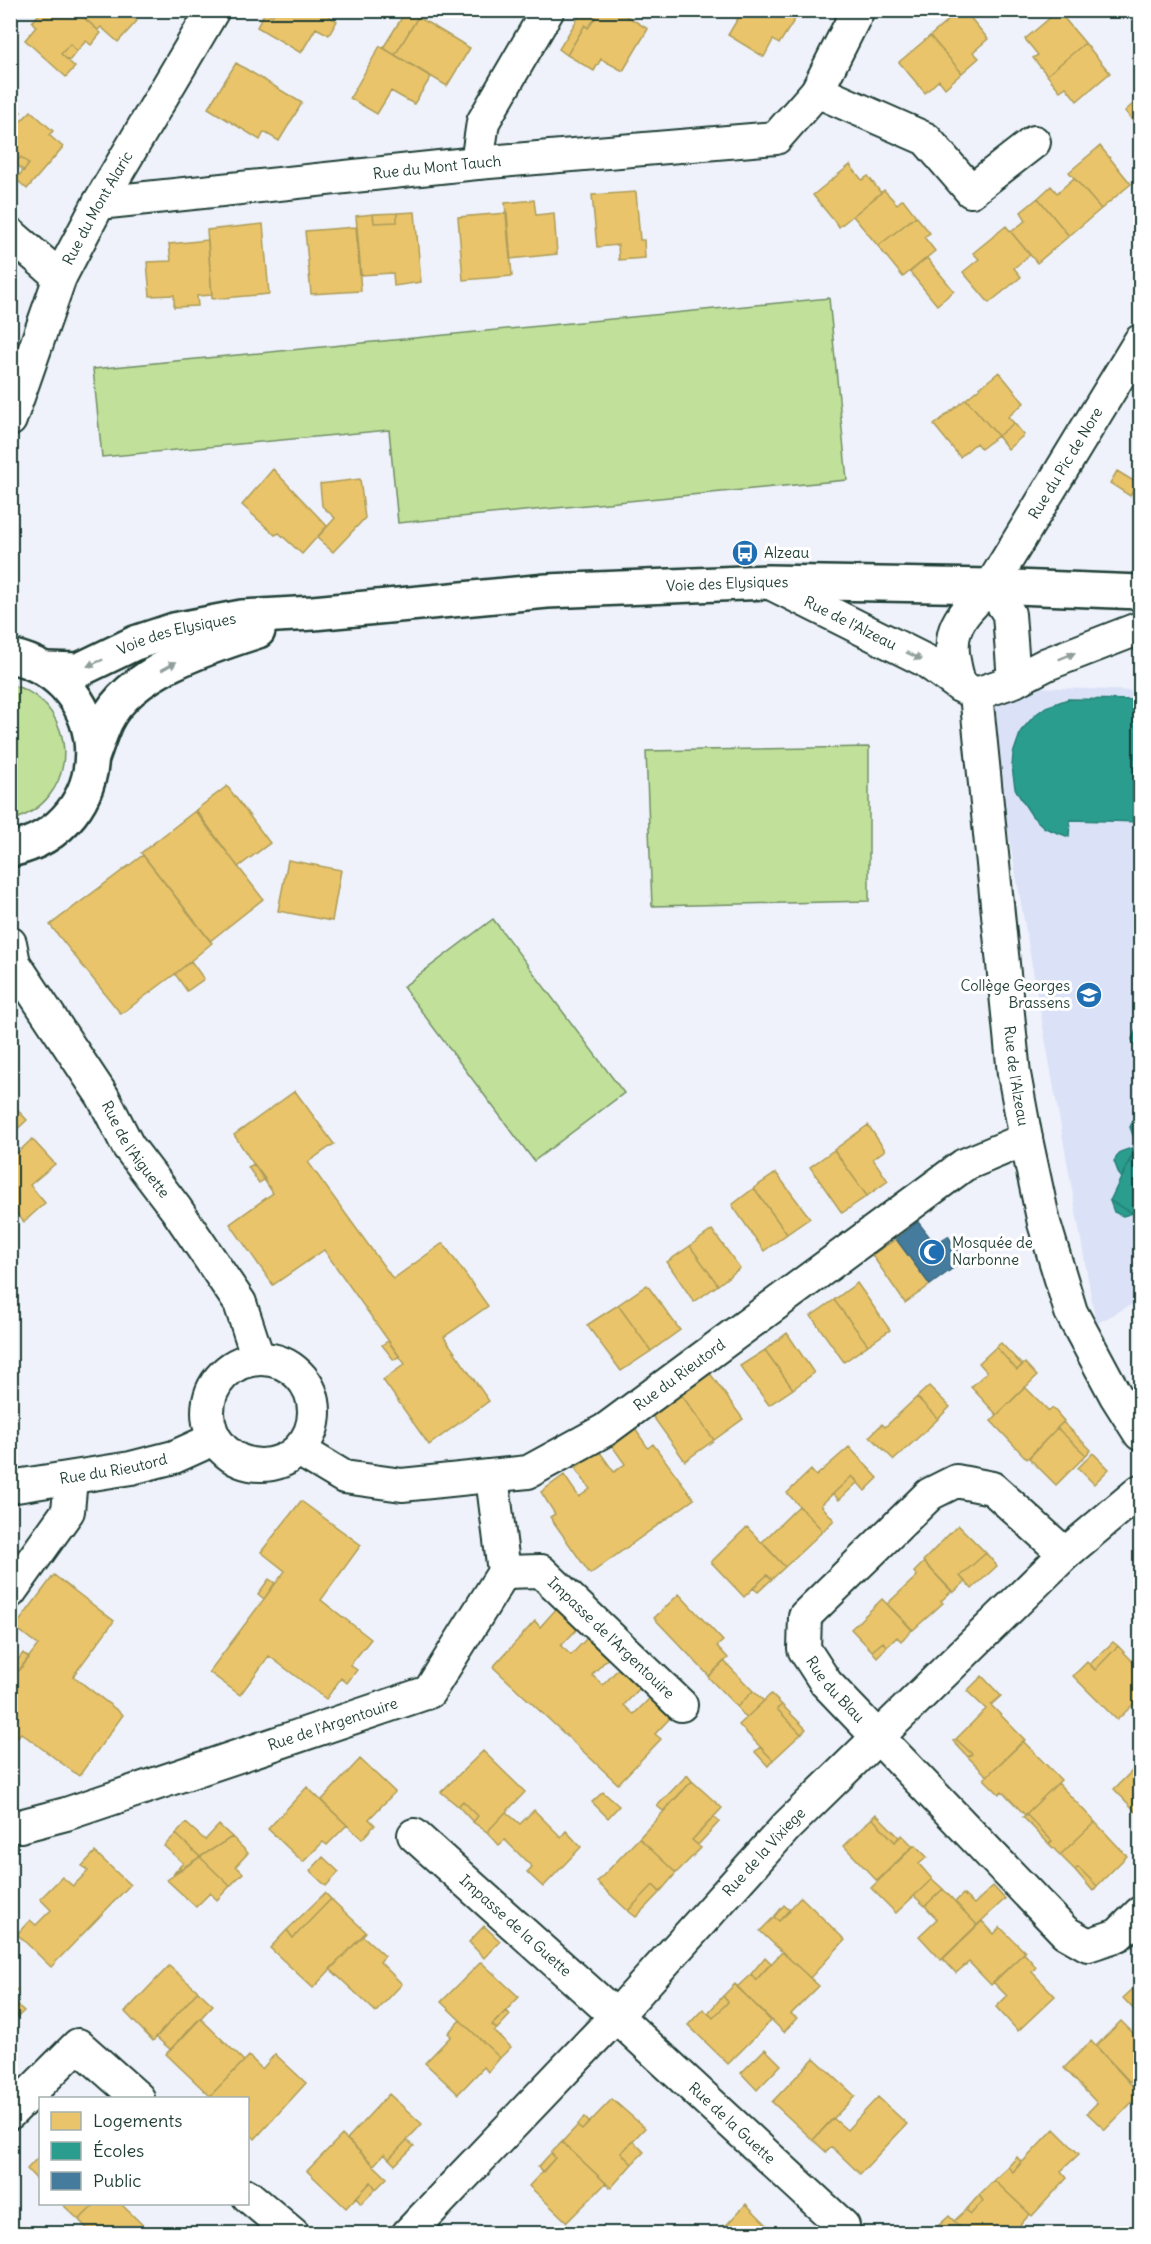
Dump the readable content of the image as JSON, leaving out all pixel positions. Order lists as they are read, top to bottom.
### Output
{
  "streets": {
    "street": [
      "Rue du Mont Tauch",
      "Rue du Mont Alaric",
      "Rue du Pic de Nore",
      "Voie des Elysiques",
      "Rue de l'Alzeau",
      "Rue de l'Aiguette",
      "Rue du Rieutord",
      "Impasse de l'Argentouire",
      "Rue du Blau",
      "Rue de l'Argentouire",
      "Rue de la Vixiege",
      "Impasse de la Guette",
      "Rue de la Guette"
    ]
  },
  "crossings": [
    ["Rue du Mont Tauch", "Rue du Mont Alaric"],
    ["Rue du Pic de Nore", "Voie des Elysiques"],
    ["Rue du Pic de Nore", "Rue de l'Alzeau"],
    ["Voie des Elysiques", "Rue de l'Alzeau"],
    ["Rue de l'Alzeau", "Rue du Rieutord"],
    ["Rue de l'Aiguette", "Rue du Rieutord"],
    ["Impasse de l'Argentouire", "Rue de l'Argentouire"],
    ["Rue du Blau", "Rue de la Vixiege"],
    ["Rue de la Vixiege", "Impasse de la Guette"],
    ["Rue de la Vixiege", "Rue de la Guette"],
    ["Impasse de la Guette", "Rue de la Guette"]
  ],
  "places": {
    "bus stop": ["Alzeau"],
    "school or university": ["Collège Georges Brassens"],
    "mosque": ["Mosquée de Narbonne"]
  },
  "legend": ["Logements", "Écoles", "Public"]
}
